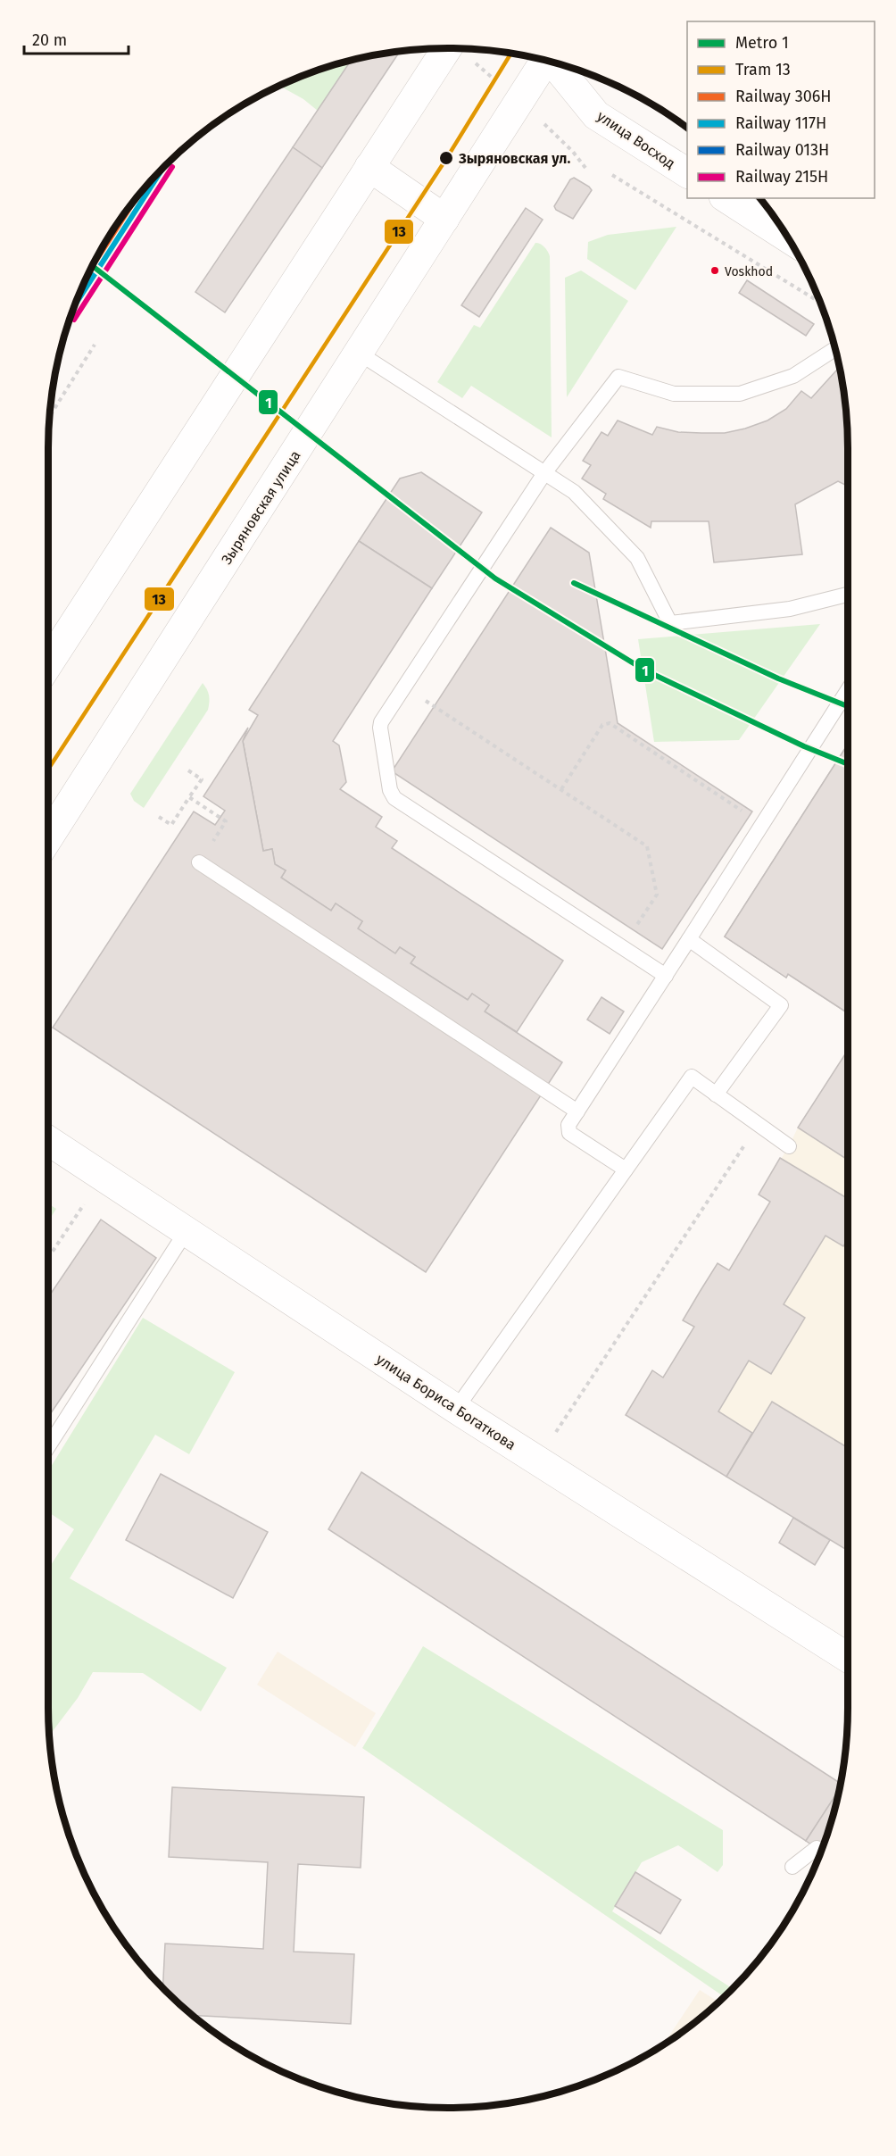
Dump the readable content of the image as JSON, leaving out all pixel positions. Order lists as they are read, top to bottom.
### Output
{
  "streets": {
    "main road": ["улица Восход", "Зыряновская улица", "улица Бориса Богаткова"]
  },
  "places": ["Зыряновская ул.", "Voskhod"],
  "lines": [
    "tram line 13",
    "rail line 117Н",
    "rail line 215Н",
    "rail line 306Н",
    "metro line 1"
  ],
  "legend": [
    "Metro 1",
    "Tram 13",
    "Railway 306Н",
    "Railway 117Н",
    "Railway 013Н",
    "Railway 215Н"
  ],
  "scale_bar": "20 m"
}
